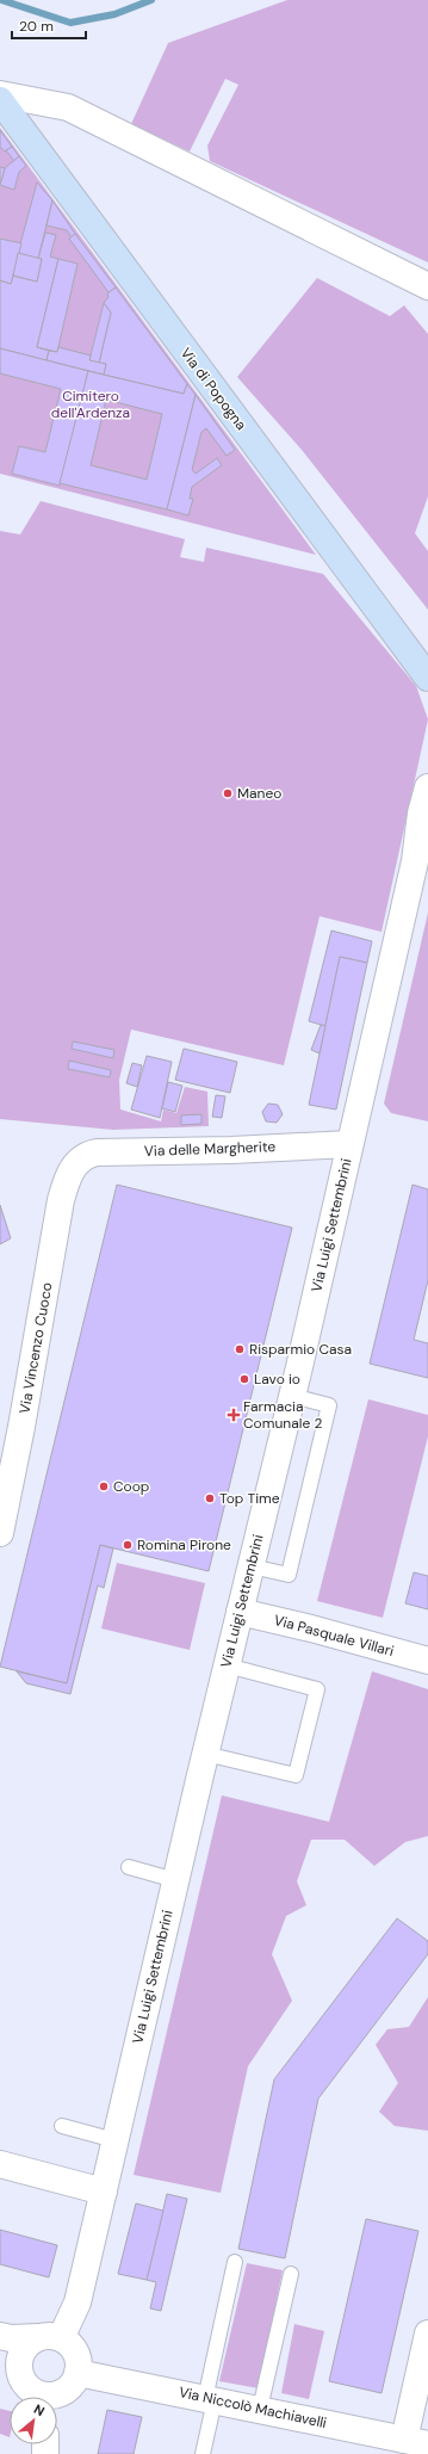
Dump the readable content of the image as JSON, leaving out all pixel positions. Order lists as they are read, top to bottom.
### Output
{
  "streets": {
    "main road": ["Via di Popogna"],
    "street": [
      "Via delle Margherite",
      "Via Luigi Settembrini",
      "Via Vincenzo Cuoco",
      "Via Pasquale Villari",
      "Via Niccolò Machiavelli"
    ]
  },
  "crossings": [
    ["Via delle Margherite", "Via Luigi Settembrini"],
    ["Via delle Margherite", "Via Vincenzo Cuoco"],
    ["Via Luigi Settembrini", "Via Pasquale Villari"]
  ],
  "parks": ["Cimitero dell'Ardenza"],
  "places": {
    "other": [
      "Maneo",
      "Risparmio Casa",
      "Lavo io",
      "Coop",
      "Top Time",
      "Romina Pirone"
    ],
    "health": ["Farmacia Comunale 2"]
  },
  "scale_bar": "20 m",
  "north": "top right"
}
